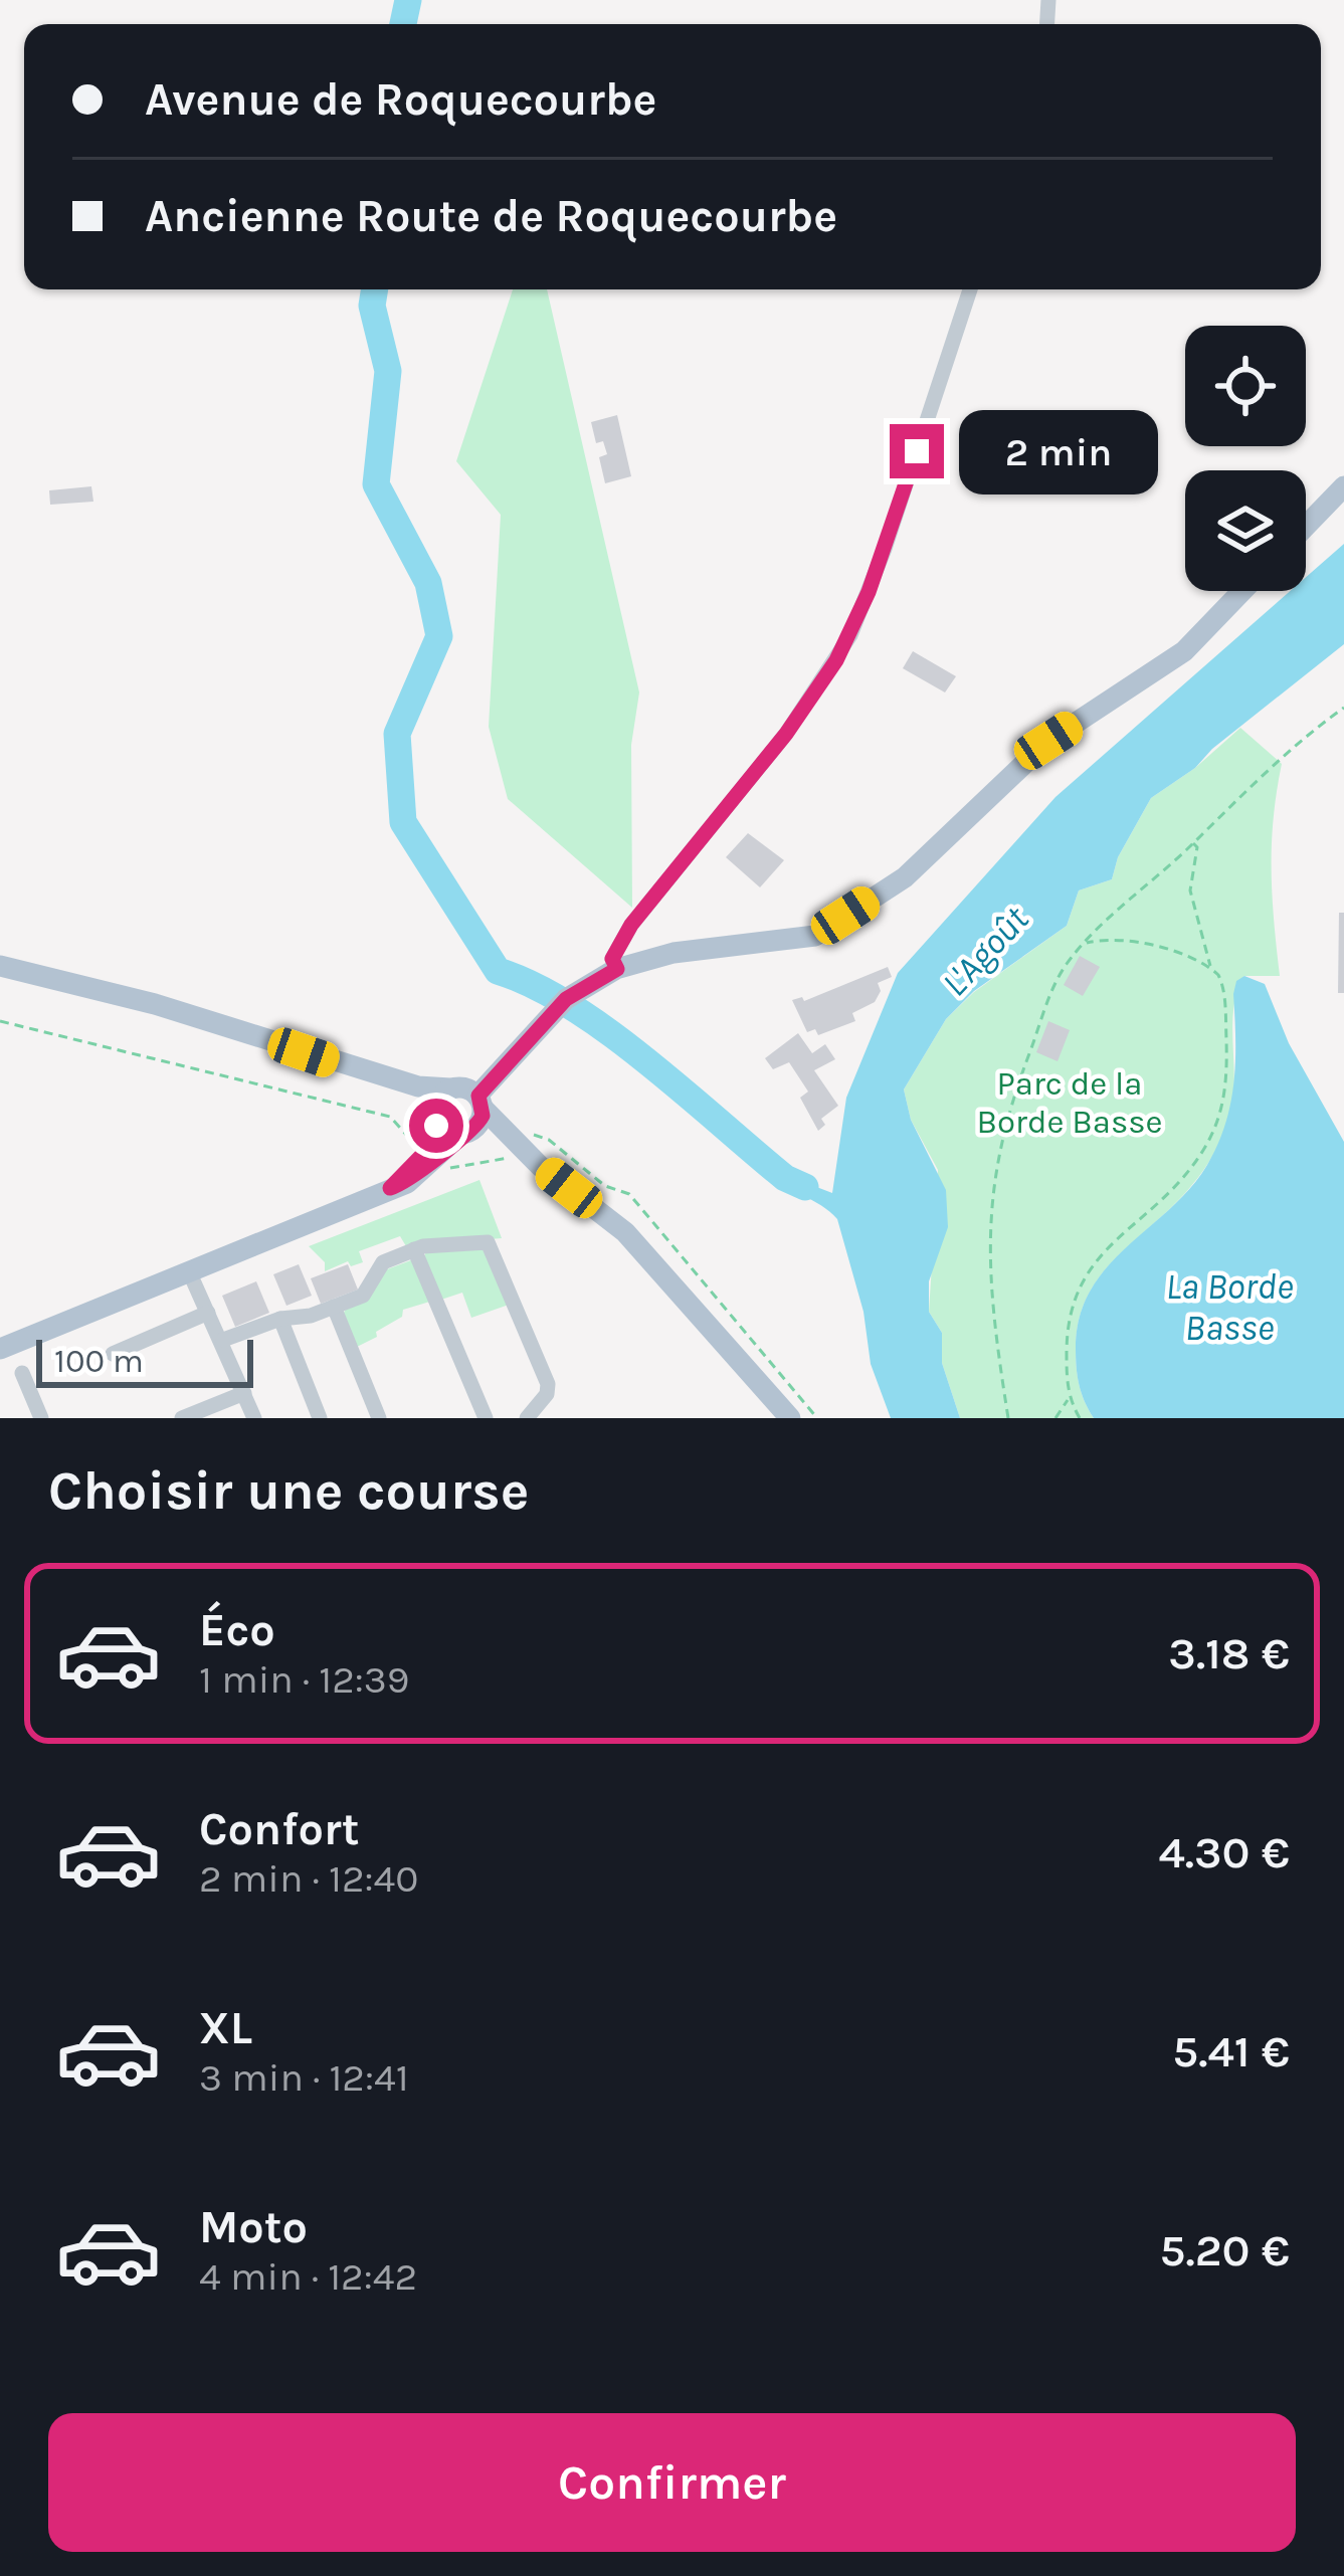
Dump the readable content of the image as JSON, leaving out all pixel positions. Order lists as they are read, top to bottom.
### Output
{
  "water": ["L'Agoût", "La Borde Basse"],
  "parks": ["Parc de la Borde Basse"],
  "scale_bar": "100 m",
  "page": {
    "banner": ["Avenue de Roquecourbe", "Ancienne Route de Roquecourbe"],
    "bubble": "2 min",
    "scale": "100 m",
    "heading": "Choisir une course",
    "list": [
      {
        "name": "Éco",
        "note": "1 min · 12:39",
        "value": "3.18 €"
      },
      {
        "name": "Confort",
        "note": "2 min · 12:40",
        "value": "4.30 €"
      },
      {
        "name": "XL",
        "note": "3 min · 12:41",
        "value": "5.41 €"
      },
      {
        "name": "Moto",
        "note": "4 min · 12:42",
        "value": "5.20 €"
      }
    ],
    "buttons": "Confirmer"
  }
}
